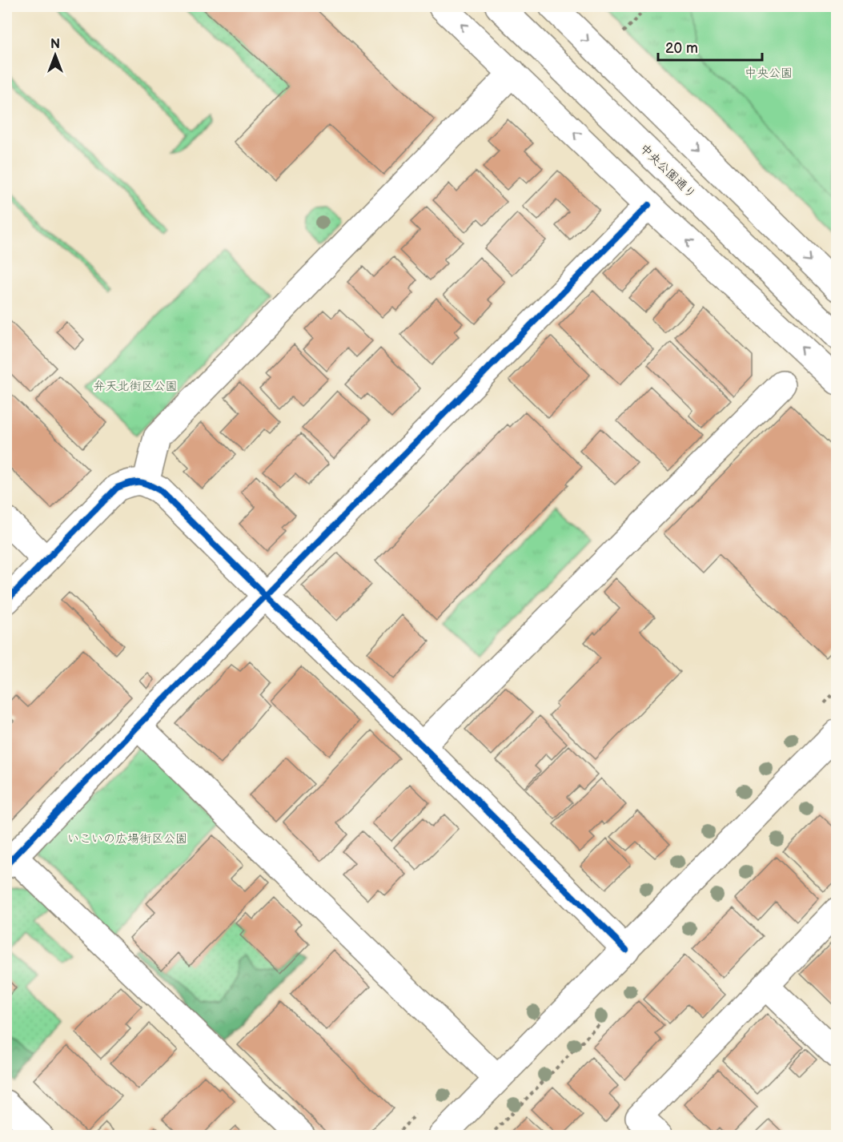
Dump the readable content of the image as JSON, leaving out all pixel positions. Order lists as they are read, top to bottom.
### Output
{
  "streets": {
    "street": ["中央公園通り"]
  },
  "parks": ["中央公園", "弁天北街区公園", "いこいの広場街区公園"],
  "scale_bar": "20 m",
  "north": "top"
}
